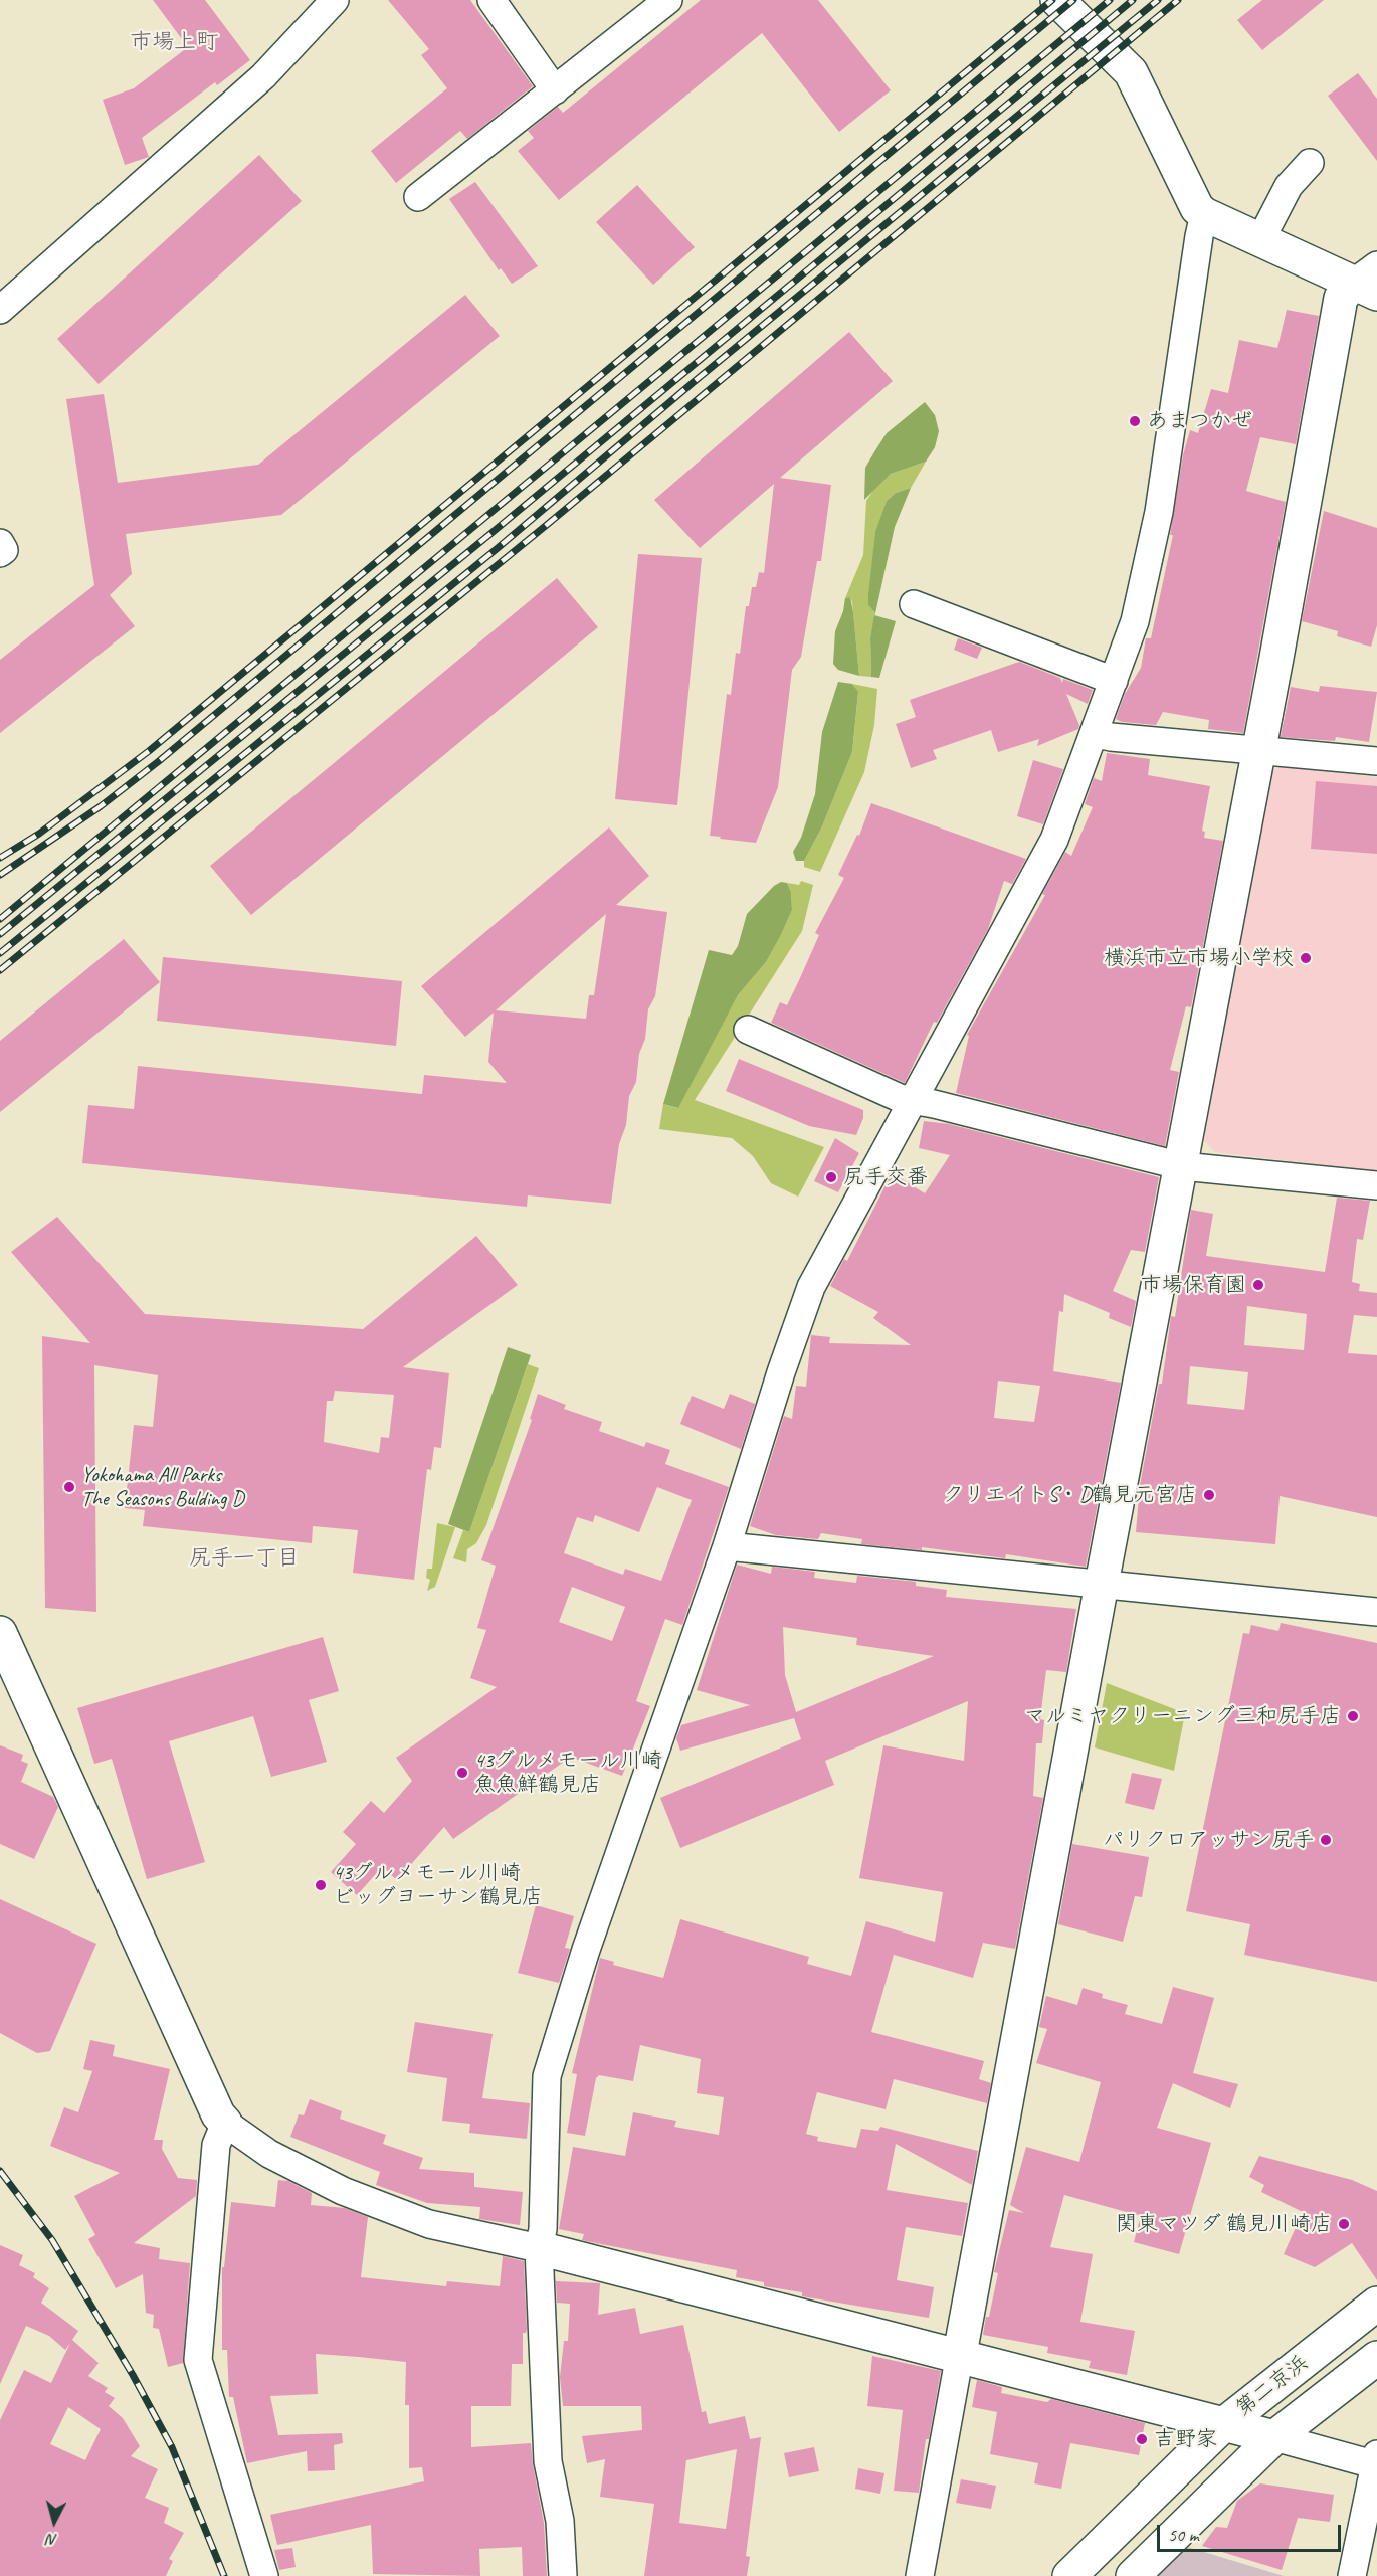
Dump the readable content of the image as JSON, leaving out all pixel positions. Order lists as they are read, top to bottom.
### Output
{
  "streets": {
    "main road": ["第二京浜"]
  },
  "districts": ["市場上町", "尻手一丁目"],
  "places": [
    "あまつかぜ",
    "横浜市立市場小学校",
    "尻手交番",
    "市場保育園",
    "Yokohama All Parks The Seasons Bulding D",
    "クリエイトS・D鶴見元宮店",
    "マルミヤクリーニング三和尻手店",
    "43グルメモール川崎 魚魚鮮鶴見店",
    "パリクロアッサン尻手",
    "43グルメモール川崎 ビッグヨーサン鶴見店",
    "関東マツダ 鶴見川崎店",
    "吉野家"
  ],
  "scale_bar": "50 m",
  "north": "bottom"
}
